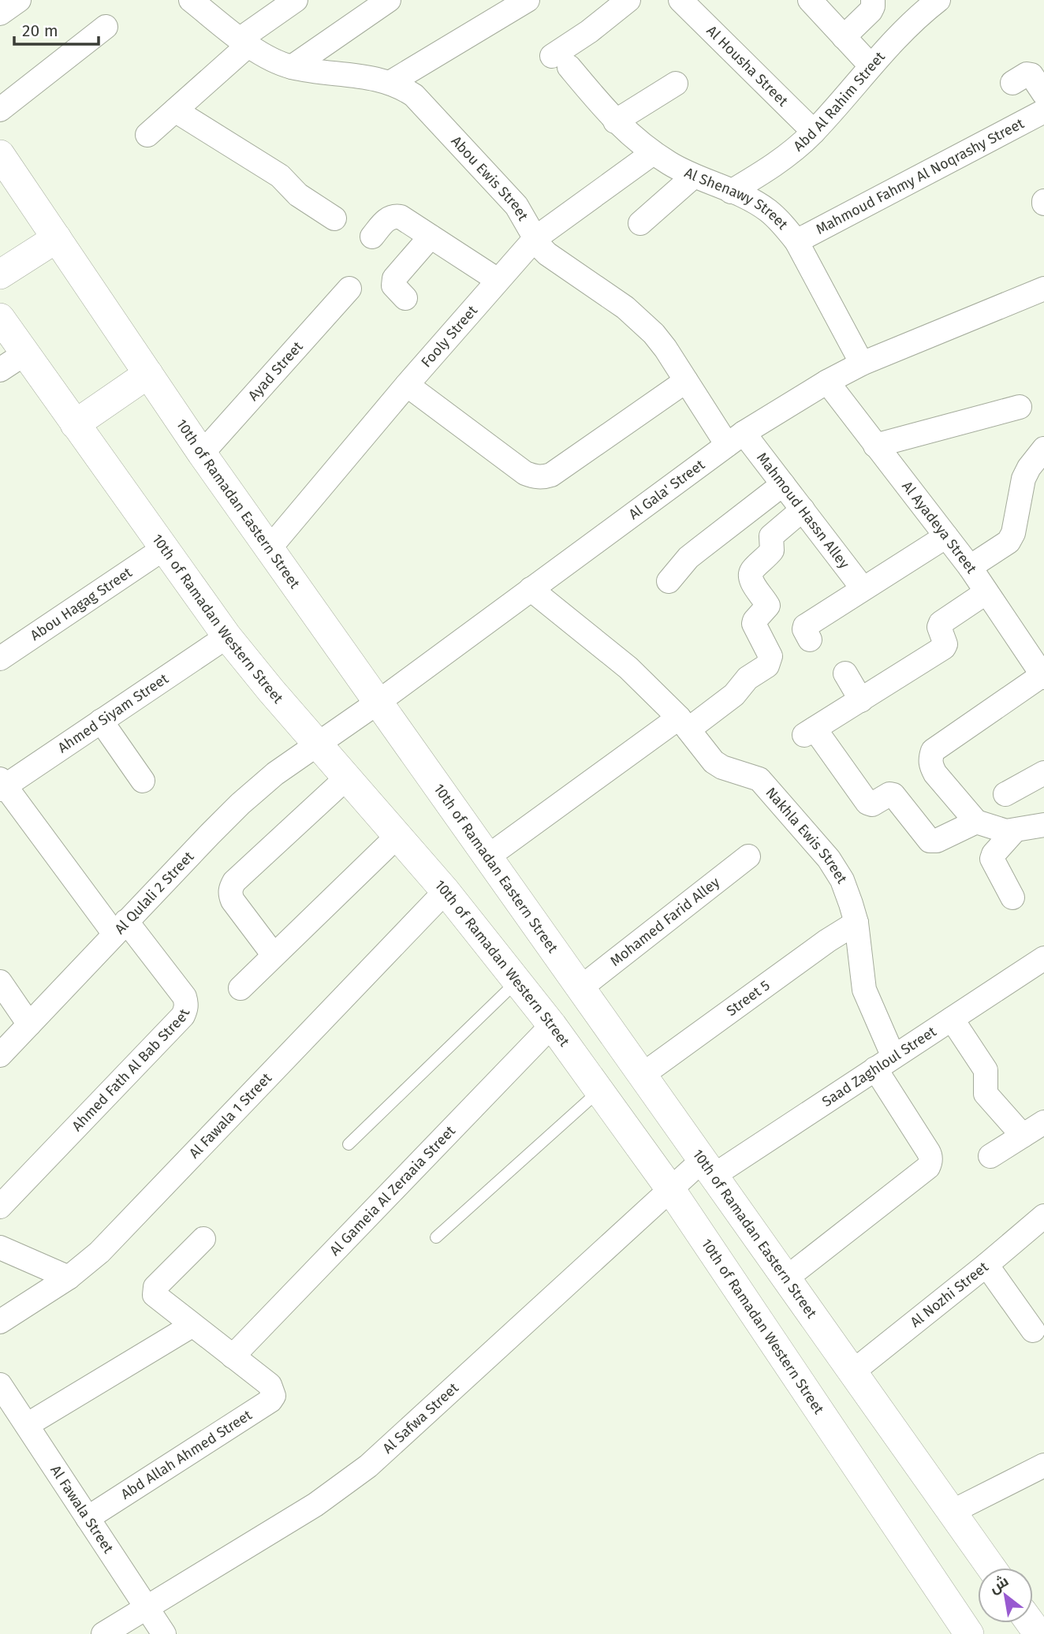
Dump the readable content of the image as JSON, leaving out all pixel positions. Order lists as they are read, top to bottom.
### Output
{
  "streets": {
    "street": [
      "Al Housha Street",
      "Abd Al Rahim Street",
      "Mahmoud Fahmy Al Noqrashy Street",
      "Abou Ewis Street",
      "Al Shenawy Street",
      "Fooly Street",
      "Ayad Street",
      "Al Gala' Street",
      "10th of Ramadan Eastern Street",
      "Mahmoud Hassn Alley",
      "Al Ayadeya Street",
      "Abou Hagag Street",
      "10th of Ramadan Western Street",
      "Ahmed Siyam Street",
      "Nakhla Ewis Street",
      "Al Qulali 2 Street",
      "Mohamed Farid Alley",
      "Street 5",
      "Saad Zaghloul Street",
      "Ahmed Fath Al Bab Street",
      "Al Fawala 1 Street",
      "Al Gameia Al Zeraaia Street",
      "Al Nozhi Street",
      "Al Safwa Street",
      "Abd Allah Ahmed Street",
      "Al Fawala Street"
    ]
  },
  "crossings": [
    ["Al Housha Street", "Abd Al Rahim Street"],
    ["Abd Al Rahim Street", "Al Shenawy Street"],
    ["Mahmoud Fahmy Al Noqrashy Street", "Al Shenawy Street"],
    ["Abou Ewis Street", "Fooly Street"],
    ["Abou Ewis Street", "Al Gala' Street"],
    ["Abou Ewis Street", "Mahmoud Hassn Alley"],
    ["Al Shenawy Street", "Fooly Street"],
    ["Al Shenawy Street", "Al Gala' Street"],
    ["Fooly Street", "10th of Ramadan Eastern Street"],
    ["Ayad Street", "10th of Ramadan Eastern Street"],
    ["Al Gala' Street", "10th of Ramadan Eastern Street"],
    ["Al Gala' Street", "Mahmoud Hassn Alley"],
    ["Al Gala' Street", "Al Ayadeya Street"],
    ["Al Gala' Street", "10th of Ramadan Western Street"],
    ["Al Gala' Street", "Nakhla Ewis Street"],
    ["Al Gala' Street", "Al Qulali 2 Street"],
    ["10th of Ramadan Eastern Street", "Nakhla Ewis Street"],
    ["10th of Ramadan Eastern Street", "Mohamed Farid Alley"],
    ["10th of Ramadan Eastern Street", "Street 5"],
    ["10th of Ramadan Eastern Street", "Saad Zaghloul Street"],
    ["10th of Ramadan Eastern Street", "Al Nozhi Street"],
    ["10th of Ramadan Eastern Street", "Al Safwa Street"],
    ["Abou Hagag Street", "10th of Ramadan Western Street"],
    ["10th of Ramadan Western Street", "Ahmed Siyam Street"],
    ["10th of Ramadan Western Street", "Al Qulali 2 Street"],
    ["10th of Ramadan Western Street", "Al Fawala 1 Street"],
    ["10th of Ramadan Western Street", "Al Gameia Al Zeraaia Street"],
    ["10th of Ramadan Western Street", "Al Safwa Street"],
    ["Nakhla Ewis Street", "Street 5"],
    ["Nakhla Ewis Street", "Saad Zaghloul Street"],
    ["Al Qulali 2 Street", "Ahmed Fath Al Bab Street"],
    ["Saad Zaghloul Street", "Al Safwa Street"],
    ["Al Gameia Al Zeraaia Street", "Abd Allah Ahmed Street"],
    ["Al Safwa Street", "Al Fawala Street"],
    ["Abd Allah Ahmed Street", "Al Fawala Street"]
  ],
  "scale_bar": "20 m",
  "north": "top left"
}
